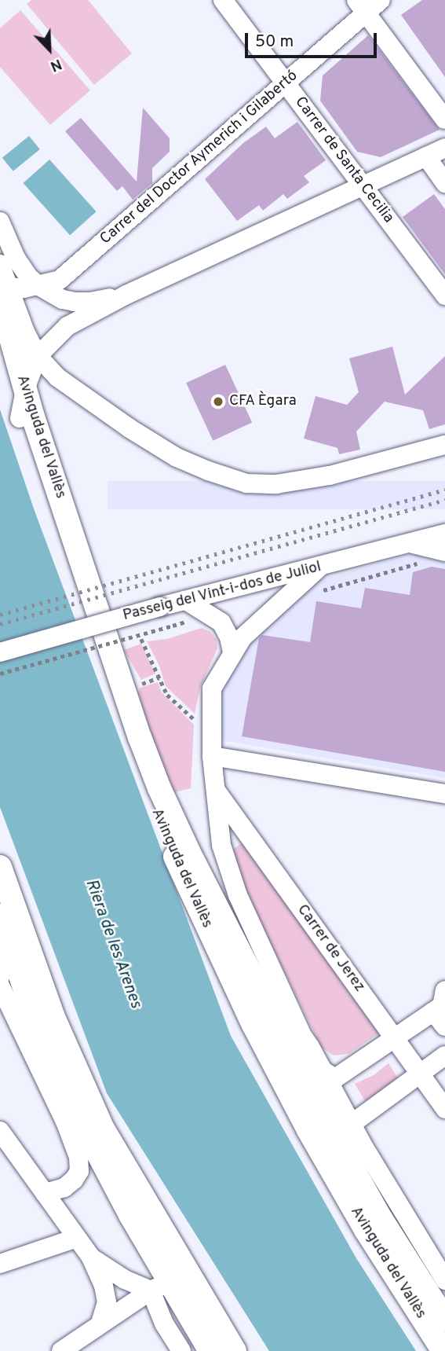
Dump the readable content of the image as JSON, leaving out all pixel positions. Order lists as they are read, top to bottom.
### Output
{
  "streets": {
    "main road": ["Avinguda del Vallès"],
    "street": [
      "Carrer del Doctor Aymerich i Gilabertó",
      "Carrer de Santa Cecilia",
      "Passeig del Vint-i-dos de Juliol",
      "Carrer de Jerez"
    ]
  },
  "crossings": [
    ["Carrer del Doctor Aymerich i Gilabertó", "Carrer de Santa Cecilia"],
    ["Avinguda del Vallès", "Passeig del Vint-i-dos de Juliol"],
    ["Avinguda del Vallès", "Carrer de Jerez"]
  ],
  "water": ["Riera de les Arenes"],
  "places": ["CFA Ègara"],
  "scale_bar": "50 m",
  "north": "bottom right"
}
